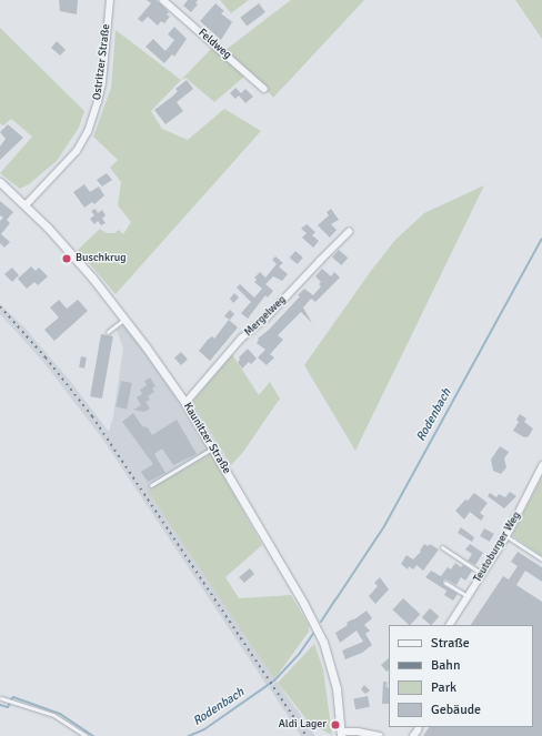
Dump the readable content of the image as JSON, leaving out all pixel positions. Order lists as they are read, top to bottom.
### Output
{
  "streets": {
    "street": [
      "Feldweg",
      "Ostritzer Straße",
      "Mergelweg",
      "Kaunitzer Straße",
      "Teutoburger Weg"
    ]
  },
  "crossings": [
    ["Ostritzer Straße", "Kaunitzer Straße"],
    ["Mergelweg", "Kaunitzer Straße"]
  ],
  "water": ["Rodenbach"],
  "places": ["Buschkrug", "Aldi Lager"],
  "legend": [
    "Straße",
    "Bahn",
    "Park",
    "Gebäude"
  ]
}
